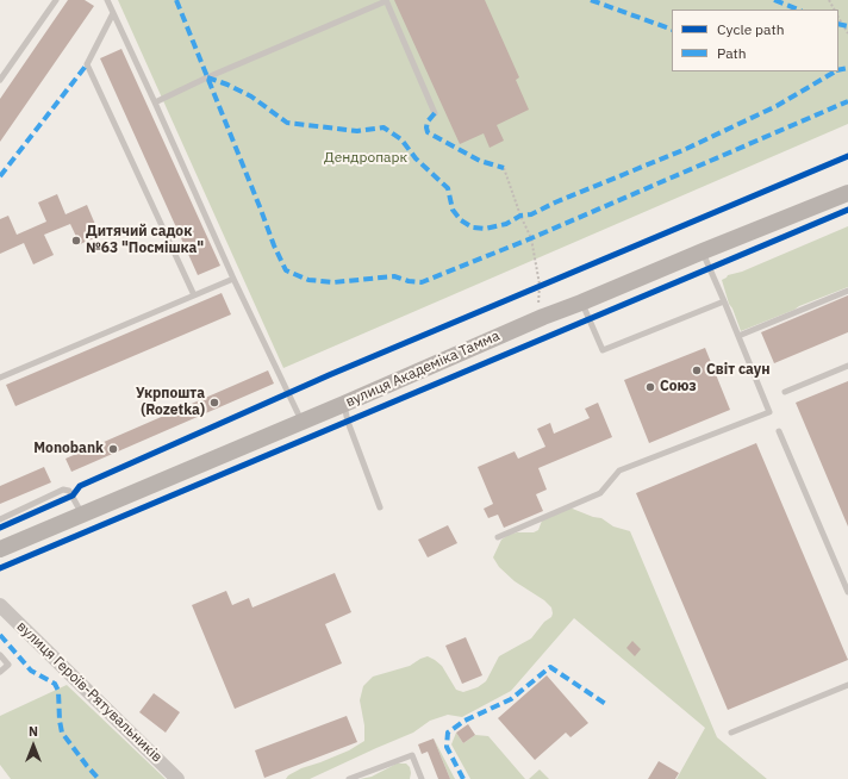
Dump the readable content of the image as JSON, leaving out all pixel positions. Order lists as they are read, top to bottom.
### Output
{
  "streets": {
    "main road": ["вулиця Академіка Тамма"],
    "street": ["вулиця Героїв-Рятувальників"]
  },
  "parks": ["Дендропарк"],
  "places": [
    "Дитячий садок №63 \"Посмішка\"",
    "Світ саун",
    "Союз",
    "Укрпошта (Rozetka)",
    "Monobank"
  ],
  "legend": ["Cycle path", "Path"],
  "north": "top"
}
